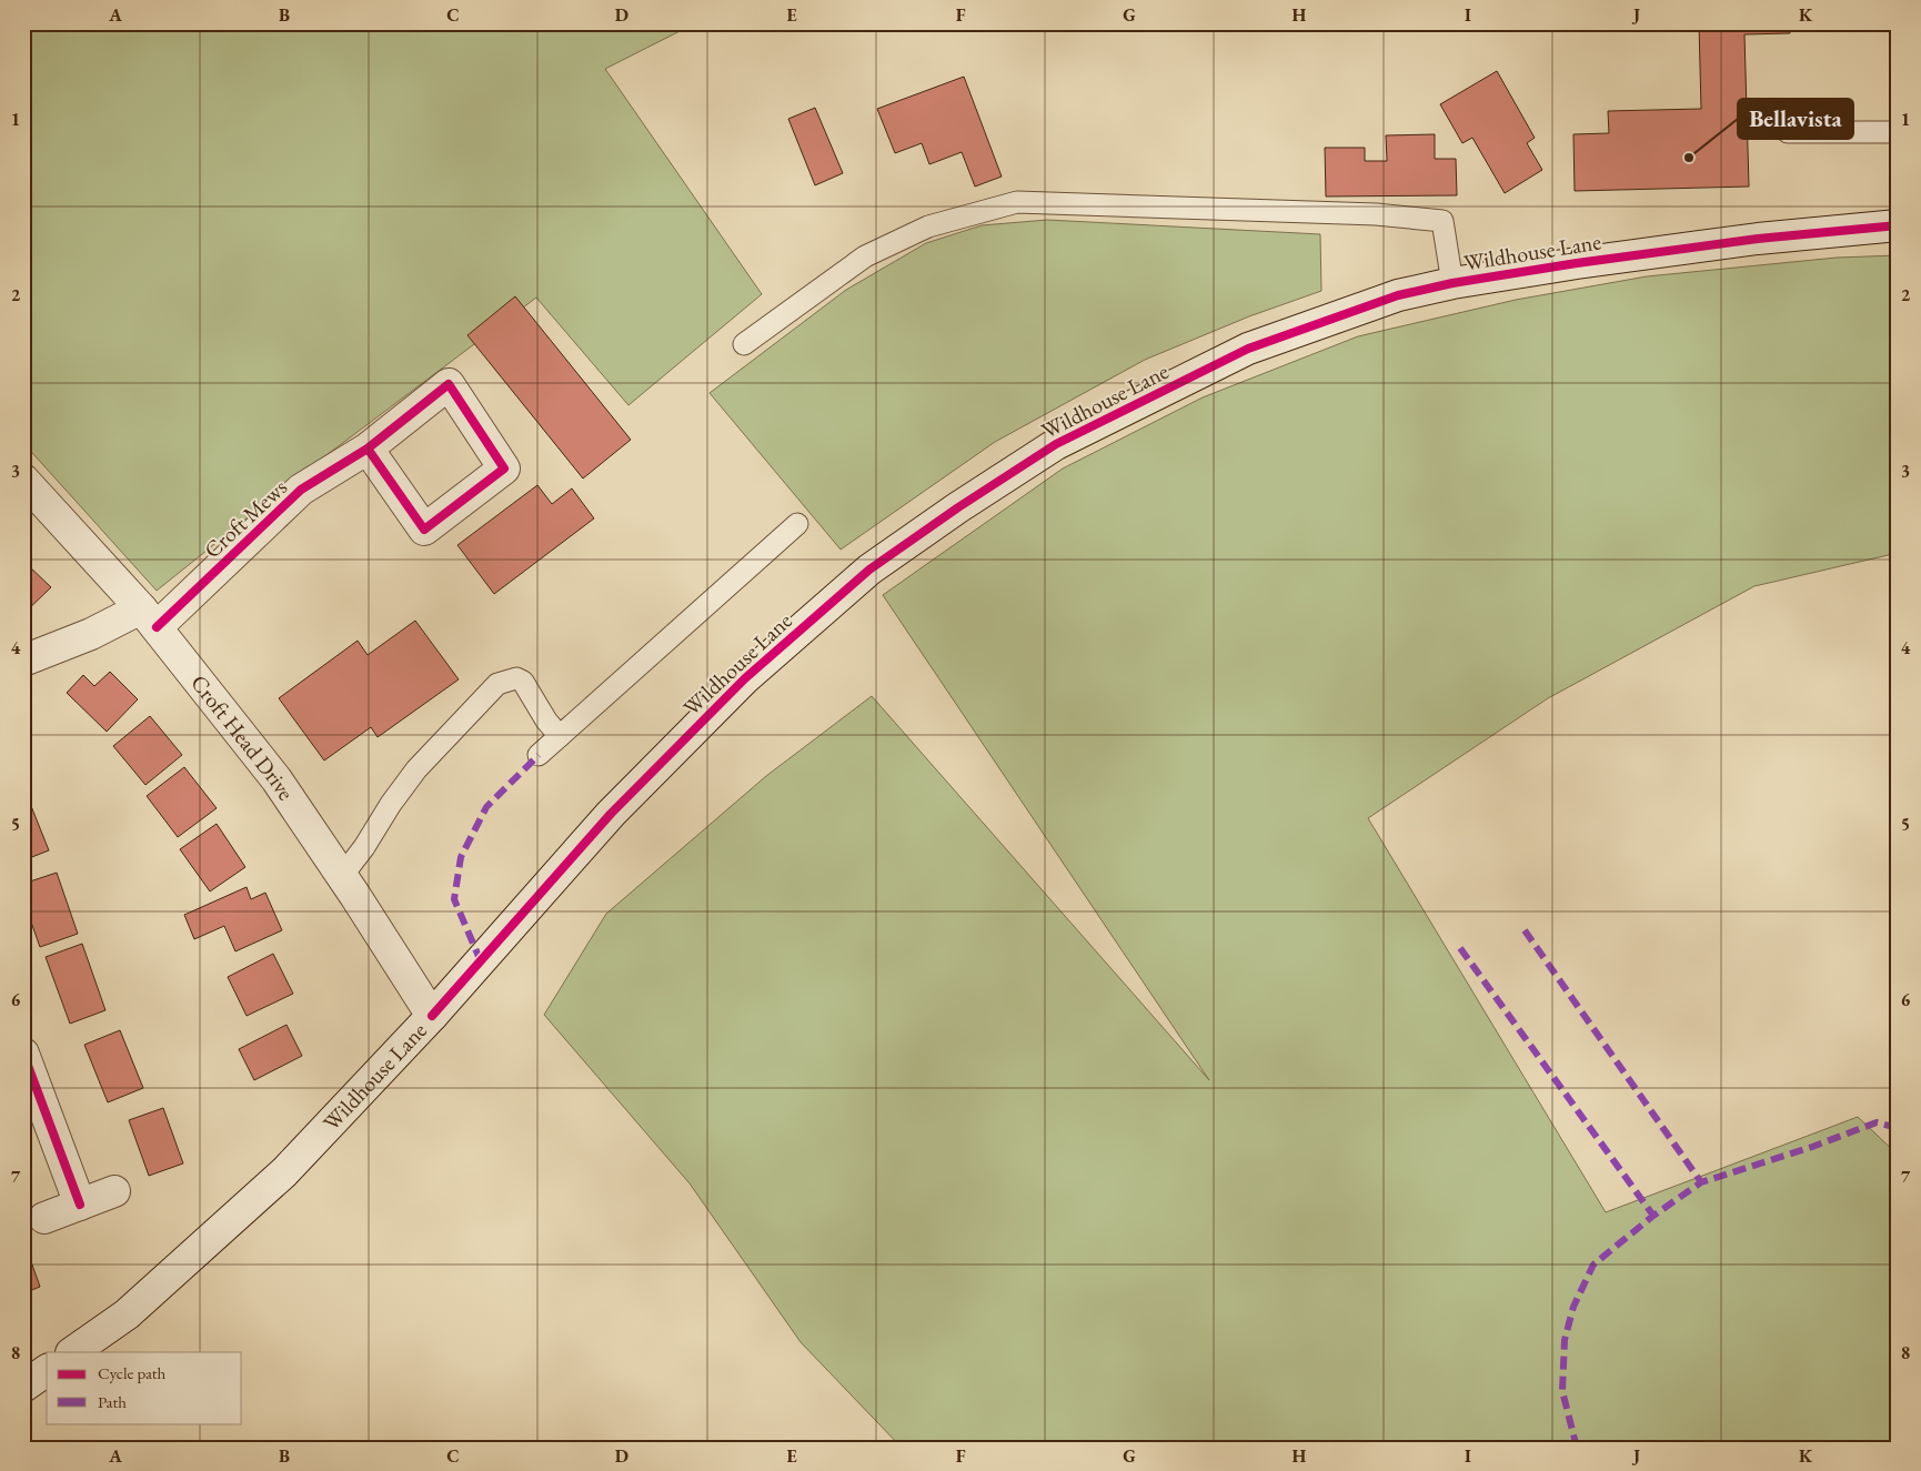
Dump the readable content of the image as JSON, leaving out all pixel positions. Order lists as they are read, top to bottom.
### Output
{
  "streets": {
    "main road": ["Wildhouse Lane", "Croft Mews", "Croft Head Drive"]
  },
  "crossings": [
    ["Wildhouse Lane", "Croft Head Drive"],
    ["Croft Mews", "Croft Head Drive"]
  ],
  "places": ["Bellavista"],
  "legend": ["Cycle path", "Path"],
  "grid": {
    "columns": [
      "A",
      "B",
      "C",
      "D",
      "E",
      "F",
      "G",
      "H",
      "I",
      "J",
      "K"
    ],
    "rows": [
      "1",
      "2",
      "3",
      "4",
      "5",
      "6",
      "7",
      "8"
    ]
  }
}
